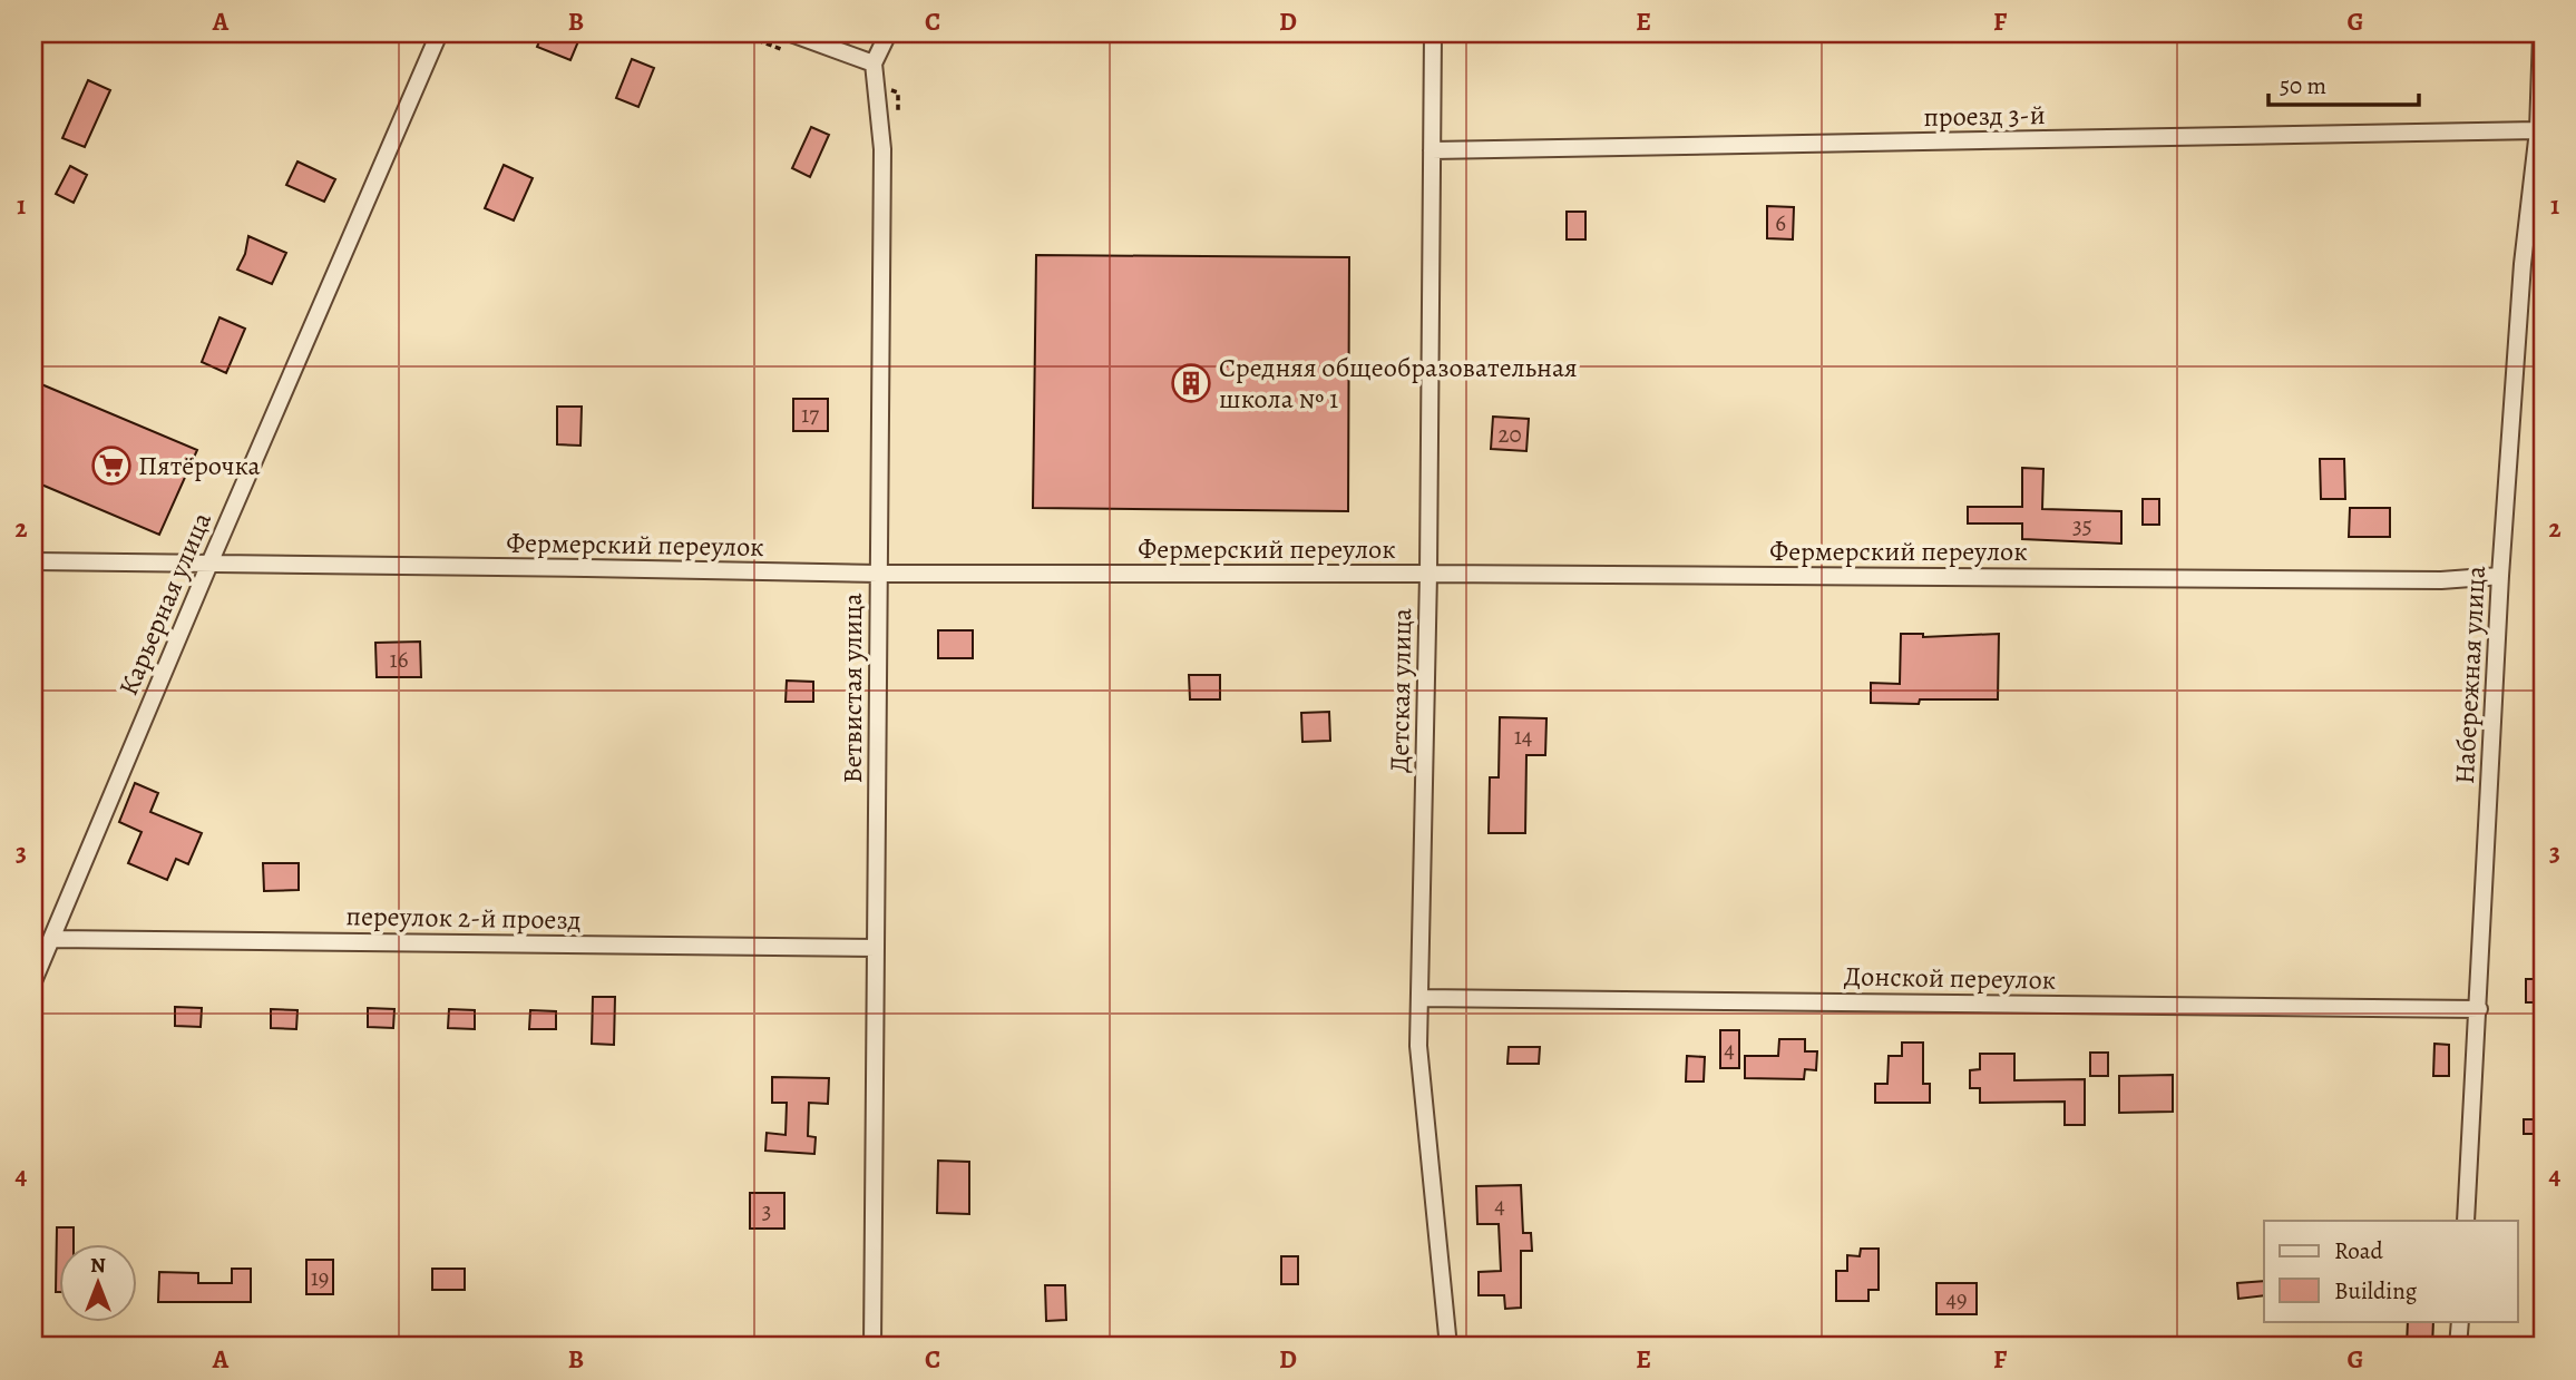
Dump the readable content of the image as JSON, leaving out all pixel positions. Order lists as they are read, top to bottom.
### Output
{
  "streets": {
    "street": [
      "проезд 3-й",
      "Фермерский переулок",
      "Карьерная улица",
      "Набережная улица",
      "Ветвистая улица",
      "Детская улица",
      "переулок 2-й проезд",
      "Донской переулок"
    ]
  },
  "crossings": [
    ["проезд 3-й", "Набережная улица"],
    ["проезд 3-й", "Детская улица"],
    ["Фермерский переулок", "Карьерная улица"],
    ["Фермерский переулок", "Набережная улица"],
    ["Фермерский переулок", "Ветвистая улица"],
    ["Фермерский переулок", "Детская улица"],
    ["Карьерная улица", "переулок 2-й проезд"],
    ["Набережная улица", "Донской переулок"],
    ["Ветвистая улица", "переулок 2-й проезд"],
    ["Детская улица", "Донской переулок"]
  ],
  "places": {
    "building": ["Средняя общеобразовательная школа № 1"],
    "supermarket": ["Пятёрочка"]
  },
  "house_numbers": [
    "6",
    "17",
    "20",
    "35",
    "16",
    "14",
    "4",
    "4",
    "3",
    "19",
    "49"
  ],
  "legend": ["Road", "Building"],
  "scale_bar": "50 m",
  "north": "top",
  "grid": {
    "columns": [
      "A",
      "B",
      "C",
      "D",
      "E",
      "F",
      "G"
    ],
    "rows": [
      "1",
      "2",
      "3",
      "4"
    ]
  }
}
